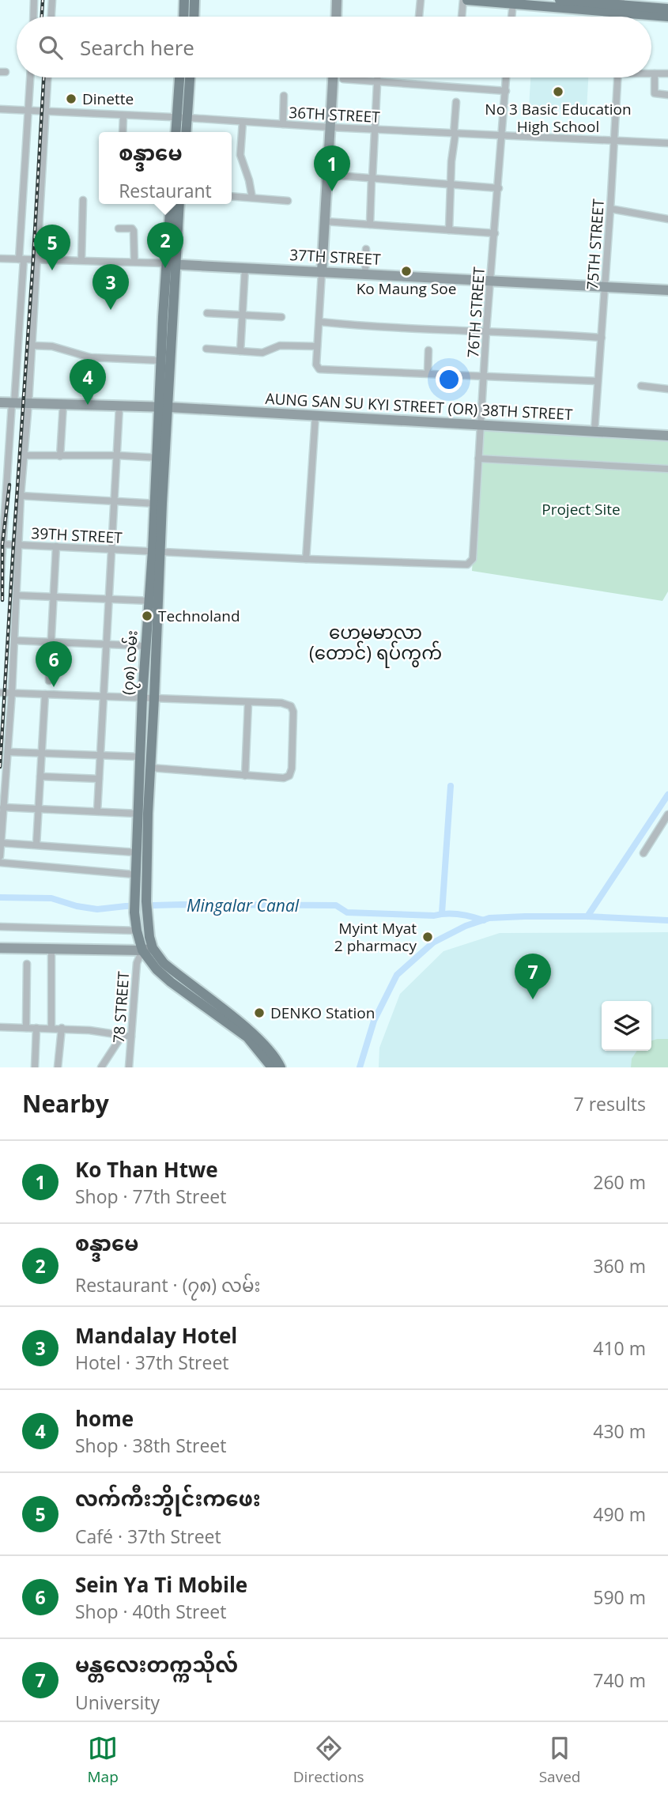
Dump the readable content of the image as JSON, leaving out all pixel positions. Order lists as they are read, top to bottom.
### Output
{
  "streets": {
    "main road": ["(၇၈) လမ်း"],
    "street": [
      "36TH STREET",
      "75TH STREET",
      "37TH STREET",
      "76TH STREET",
      "AUNG SAN SU KYI STREET (OR) 38TH STREET",
      "39TH STREET",
      "78 STREET"
    ]
  },
  "crossings": [
    ["36TH STREET", "75TH STREET"],
    ["36TH STREET", "76TH STREET"],
    ["75TH STREET", "37TH STREET"],
    ["75TH STREET", "AUNG SAN SU KYI STREET (OR) 38TH STREET"],
    ["37TH STREET", "76TH STREET"],
    ["37TH STREET", "(၇၈) လမ်း"],
    ["76TH STREET", "AUNG SAN SU KYI STREET (OR) 38TH STREET"],
    ["76TH STREET", "39TH STREET"],
    ["AUNG SAN SU KYI STREET (OR) 38TH STREET", "(၇၈) လမ်း"],
    ["39TH STREET", "(၇၈) လမ်း"],
    ["(၇၈) လမ်း", "78 STREET"]
  ],
  "districts": ["ဟေမမာလာ (တောင်) ရပ်ကွက်"],
  "water": ["Mingalar Canal"],
  "parks": ["Project Site"],
  "places": [
    "No 3 Basic Education High School",
    "Dinette",
    "Ko Maung Soe",
    "Technoland",
    "Myint Myat 2 pharmacy",
    "DENKO Station"
  ],
  "page": {
    "search": "Search here",
    "popup": ["စန္ဒာမေ", "Restaurant"],
    "pins": [
      "1",
      "2",
      "5",
      "3",
      "4",
      "6",
      "7"
    ],
    "heading": ["Nearby", "7 results"],
    "list": [
      {
        "mark": "1",
        "name": "Ko Than Htwe",
        "note": "Shop · 77th Street",
        "value": "260 m"
      },
      {
        "mark": "2",
        "name": "စန္ဒာမေ",
        "note": "Restaurant · (၇၈) လမ်း",
        "value": "360 m"
      },
      {
        "mark": "3",
        "name": "Mandalay Hotel",
        "note": "Hotel · 37th Street",
        "value": "410 m"
      },
      {
        "mark": "4",
        "name": "home",
        "note": "Shop · 38th Street",
        "value": "430 m"
      },
      {
        "mark": "5",
        "name": "လက်ကီးဘွိုင်းကဖေး",
        "note": "Café · 37th Street",
        "value": "490 m"
      },
      {
        "mark": "6",
        "name": "Sein Ya Ti Mobile",
        "note": "Shop · 40th Street",
        "value": "590 m"
      },
      {
        "mark": "7",
        "name": "မန္တလေးတက္ကသိုလ်",
        "note": "University",
        "value": "740 m"
      }
    ],
    "nav": ["Map", "Directions", "Saved"]
  }
}
